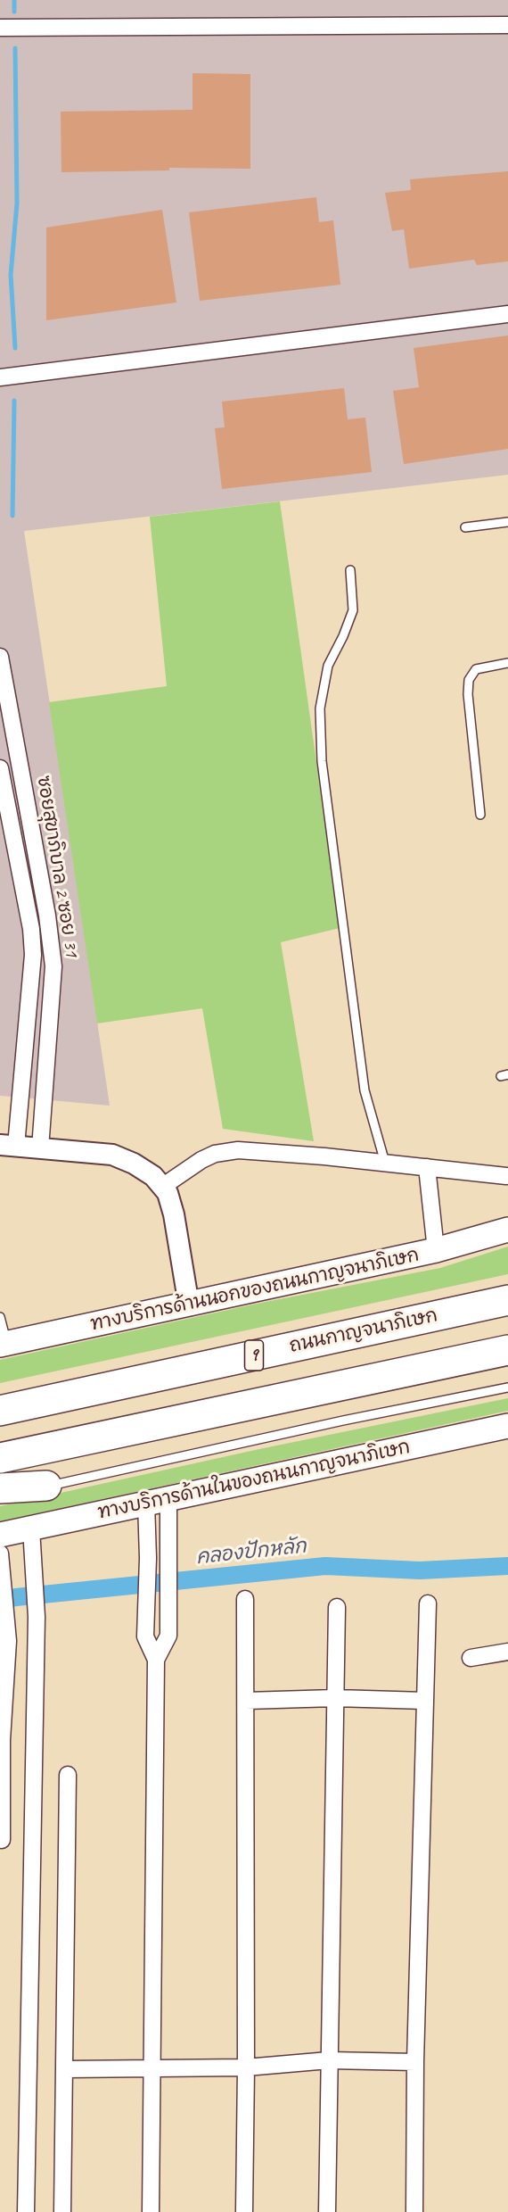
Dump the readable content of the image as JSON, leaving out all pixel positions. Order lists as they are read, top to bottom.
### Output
{
  "streets": {
    "highway": ["ถนนกาญจนาภิเษก", "9"],
    "main road": ["ทางบริการด้านนอกของถนนกาญจนาภิเษก", "ทางบริการด้านในของถนนกาญจนาภิเษก"],
    "street": ["ซอยสุขาภิบาล 2 ซอย 31"]
  },
  "water": ["คลองปักหลัก"]
}
